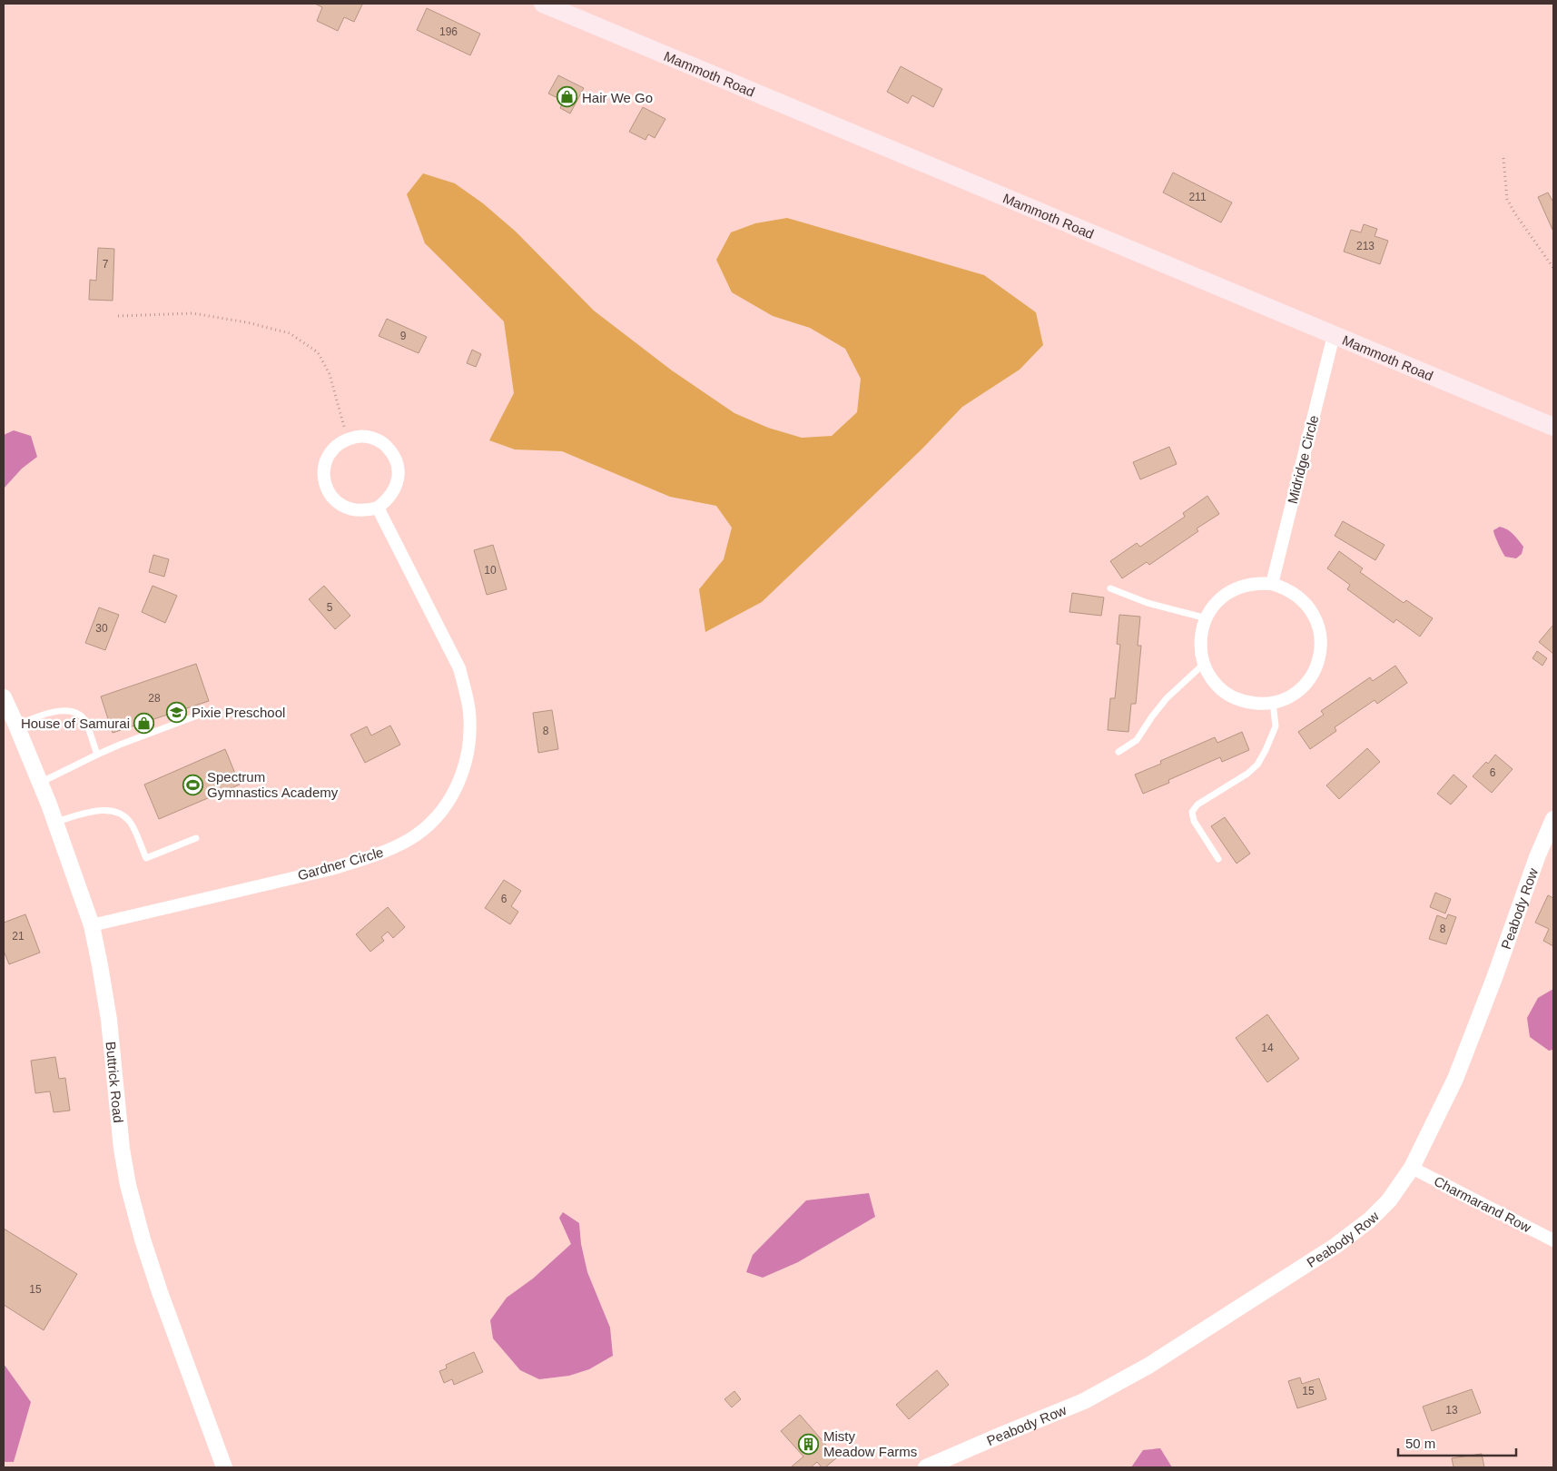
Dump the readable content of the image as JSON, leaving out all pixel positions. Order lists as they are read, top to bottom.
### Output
{
  "streets": {
    "main road": ["Mammoth Road"],
    "street": [
      "Midridge Circle",
      "Gardner Circle",
      "Peabody Row",
      "Buttrick Road",
      "Charmarand Row"
    ]
  },
  "crossings": [
    ["Mammoth Road", "Midridge Circle"],
    ["Gardner Circle", "Buttrick Road"],
    ["Peabody Row", "Charmarand Row"]
  ],
  "places": {
    "shop": ["Hair We Go", "House of Samurai"],
    "school or university": ["Pixie Preschool"],
    "sports": ["Spectrum Gymnastics Academy"],
    "building": ["Misty Meadow Farms"]
  },
  "house_numbers": [
    "196",
    "211",
    "213",
    "7",
    "9",
    "10",
    "5",
    "30",
    "28",
    "8",
    "6",
    "6",
    "8",
    "21",
    "14",
    "15",
    "15",
    "13"
  ],
  "scale_bar": "50 m"
}
